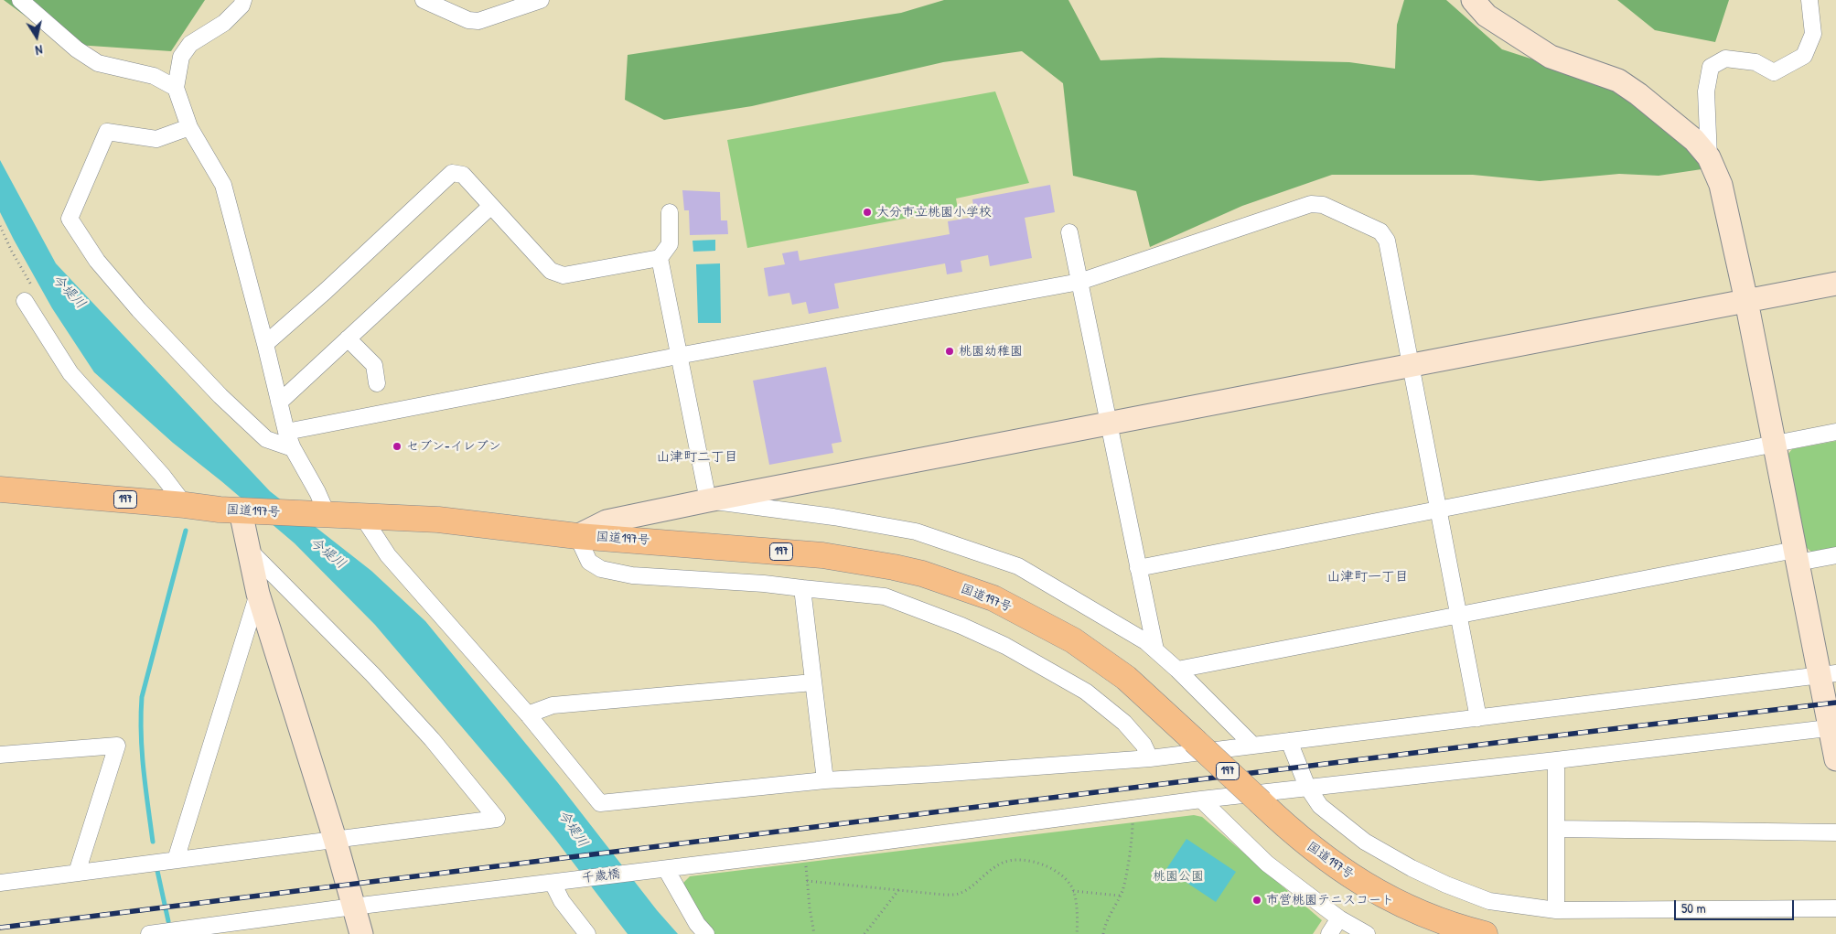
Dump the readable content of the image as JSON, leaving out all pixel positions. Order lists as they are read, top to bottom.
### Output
{
  "streets": {
    "highway": ["197", "国道197号"],
    "street": ["千歳橋"]
  },
  "districts": ["山津町二丁目", "山津町一丁目"],
  "water": ["今堤川"],
  "parks": ["桃園公園"],
  "places": [
    "大分市立桃園小学校",
    "桃園幼稚園",
    "セブン-イレブン",
    "市営桃園テニスコート"
  ],
  "scale_bar": "50 m",
  "north": "bottom"
}
